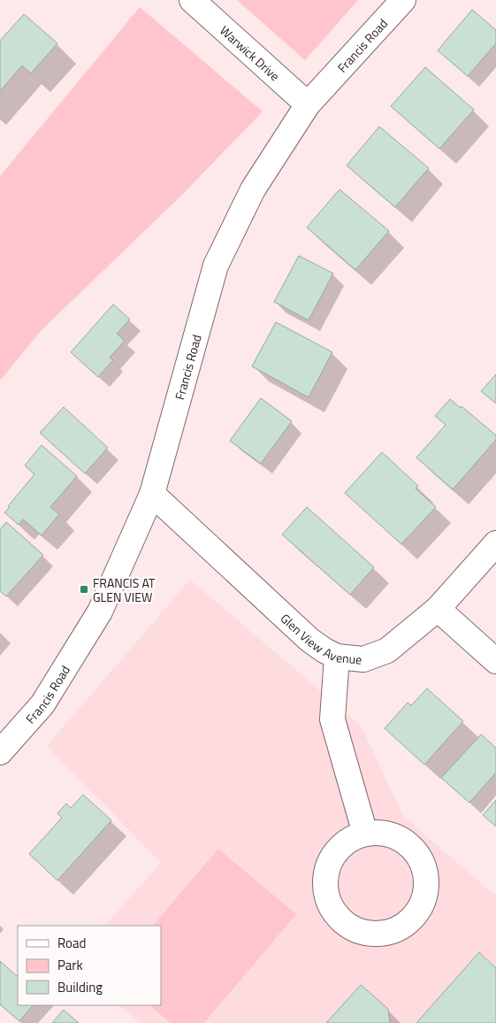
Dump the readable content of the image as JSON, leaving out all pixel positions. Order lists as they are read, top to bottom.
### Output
{
  "streets": {
    "street": ["Francis Road", "Warwick Drive", "Glen View Avenue"]
  },
  "crossings": [
    ["Francis Road", "Warwick Drive"],
    ["Francis Road", "Glen View Avenue"]
  ],
  "places": {
    "transit": ["FRANCIS AT GLEN VIEW"]
  },
  "legend": ["Road", "Park", "Building"]
}
